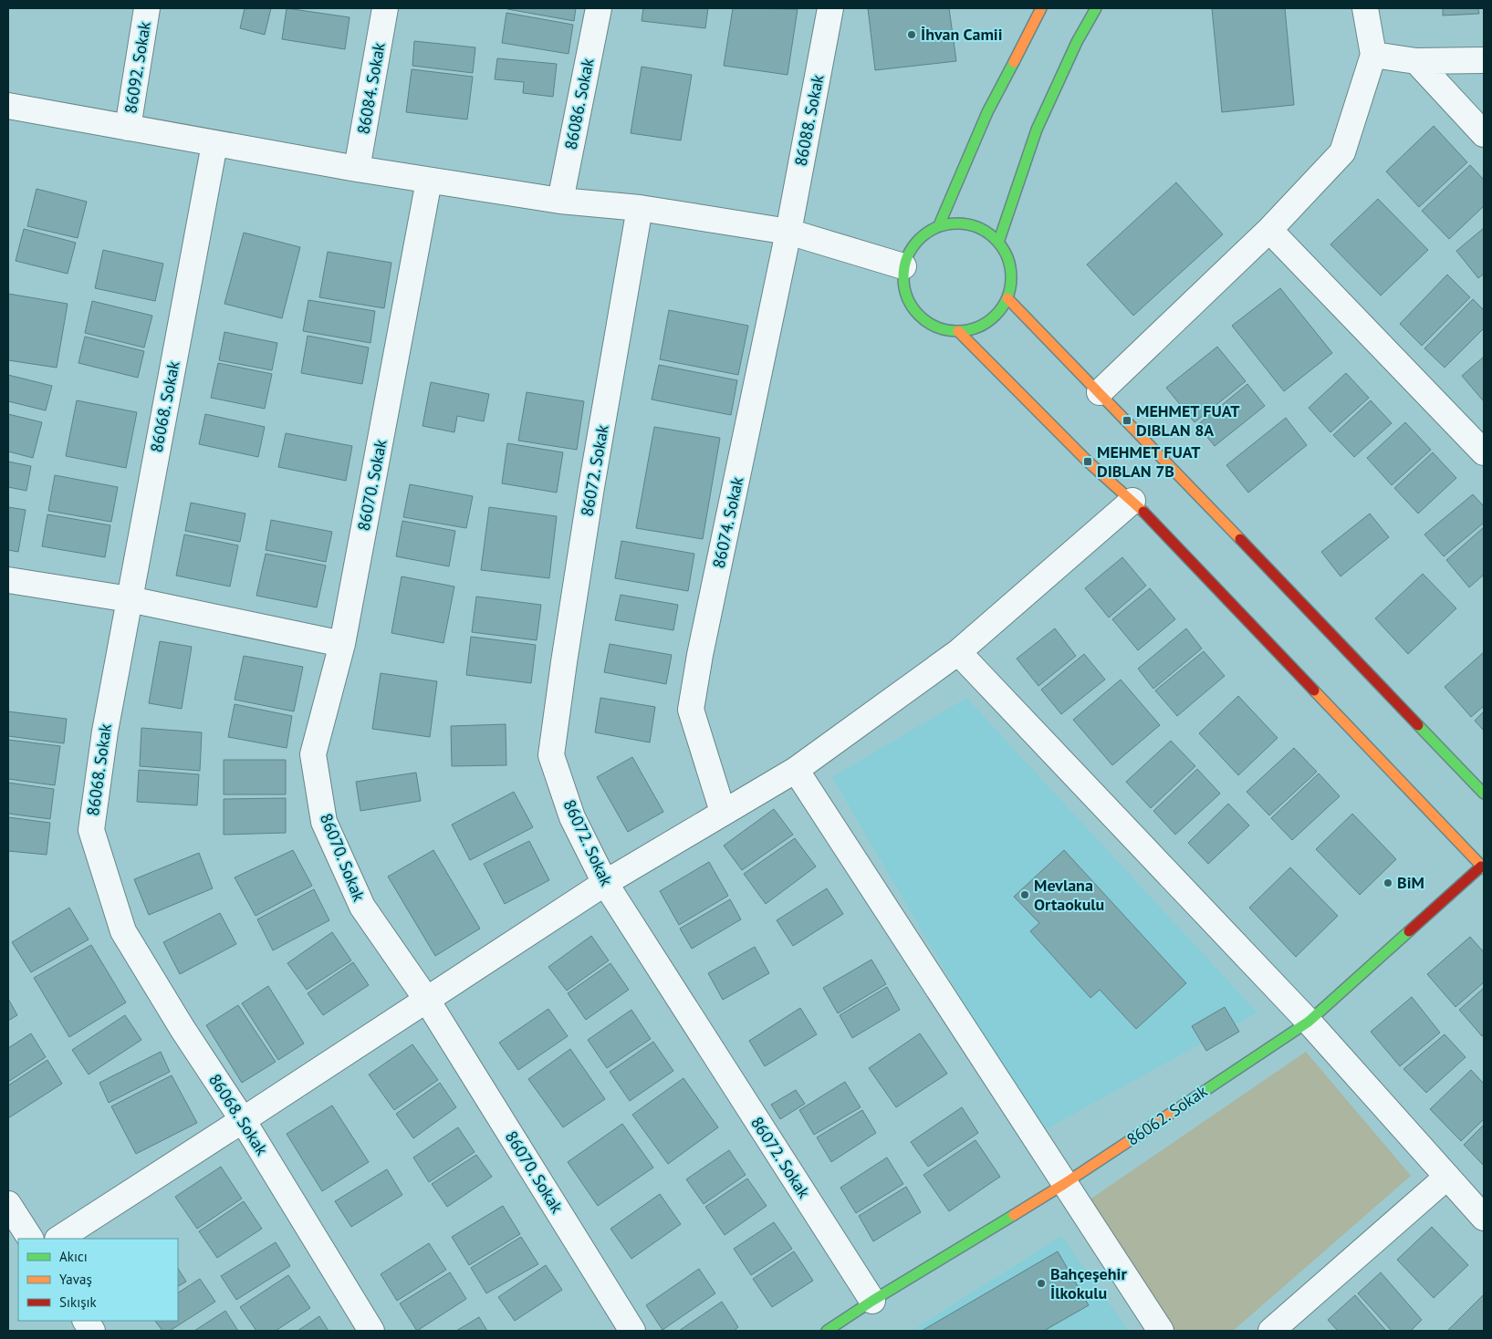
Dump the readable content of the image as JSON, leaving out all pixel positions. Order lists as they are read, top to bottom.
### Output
{
  "streets": {
    "main road": ["86062. Sokak"],
    "street": [
      "86092. Sokak",
      "86084. Sokak",
      "86086. Sokak",
      "86088. Sokak",
      "86068. Sokak",
      "86072. Sokak",
      "86070. Sokak",
      "86074. Sokak"
    ]
  },
  "crossings": [
    ["86088. Sokak", "86074. Sokak"],
    ["86072. Sokak", "86062. Sokak"]
  ],
  "places": {
    "other": [
      "İhvan Camii",
      "BiM",
      "Mevlana Ortaokulu",
      "Bahçeşehir İlkokulu"
    ],
    "transit": ["MEHMET FUAT DIBLAN 8A", "MEHMET FUAT DIBLAN 7B"]
  },
  "legend": ["Akıcı", "Yavaş", "Sıkışık"]
}
